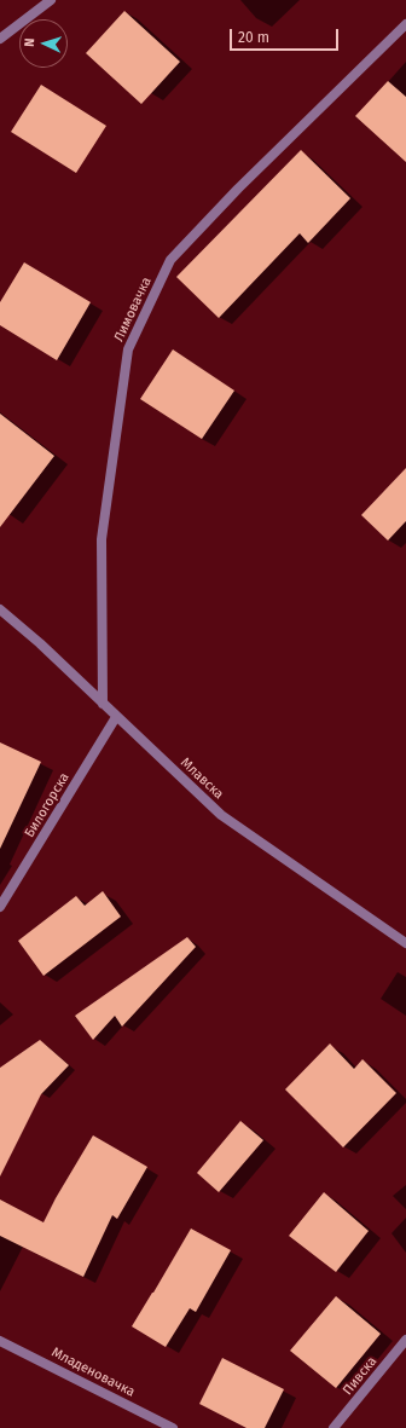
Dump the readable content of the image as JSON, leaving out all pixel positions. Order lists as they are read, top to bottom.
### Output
{
  "streets": {
    "street": [
      "Лимовачка",
      "Млавска",
      "Билогорска",
      "Младеновачка",
      "Пивска"
    ]
  },
  "crossings": [
    ["Лимовачка", "Млавска"],
    ["Млавска", "Билогорска"]
  ],
  "scale_bar": "20 m",
  "north": "left"
}
